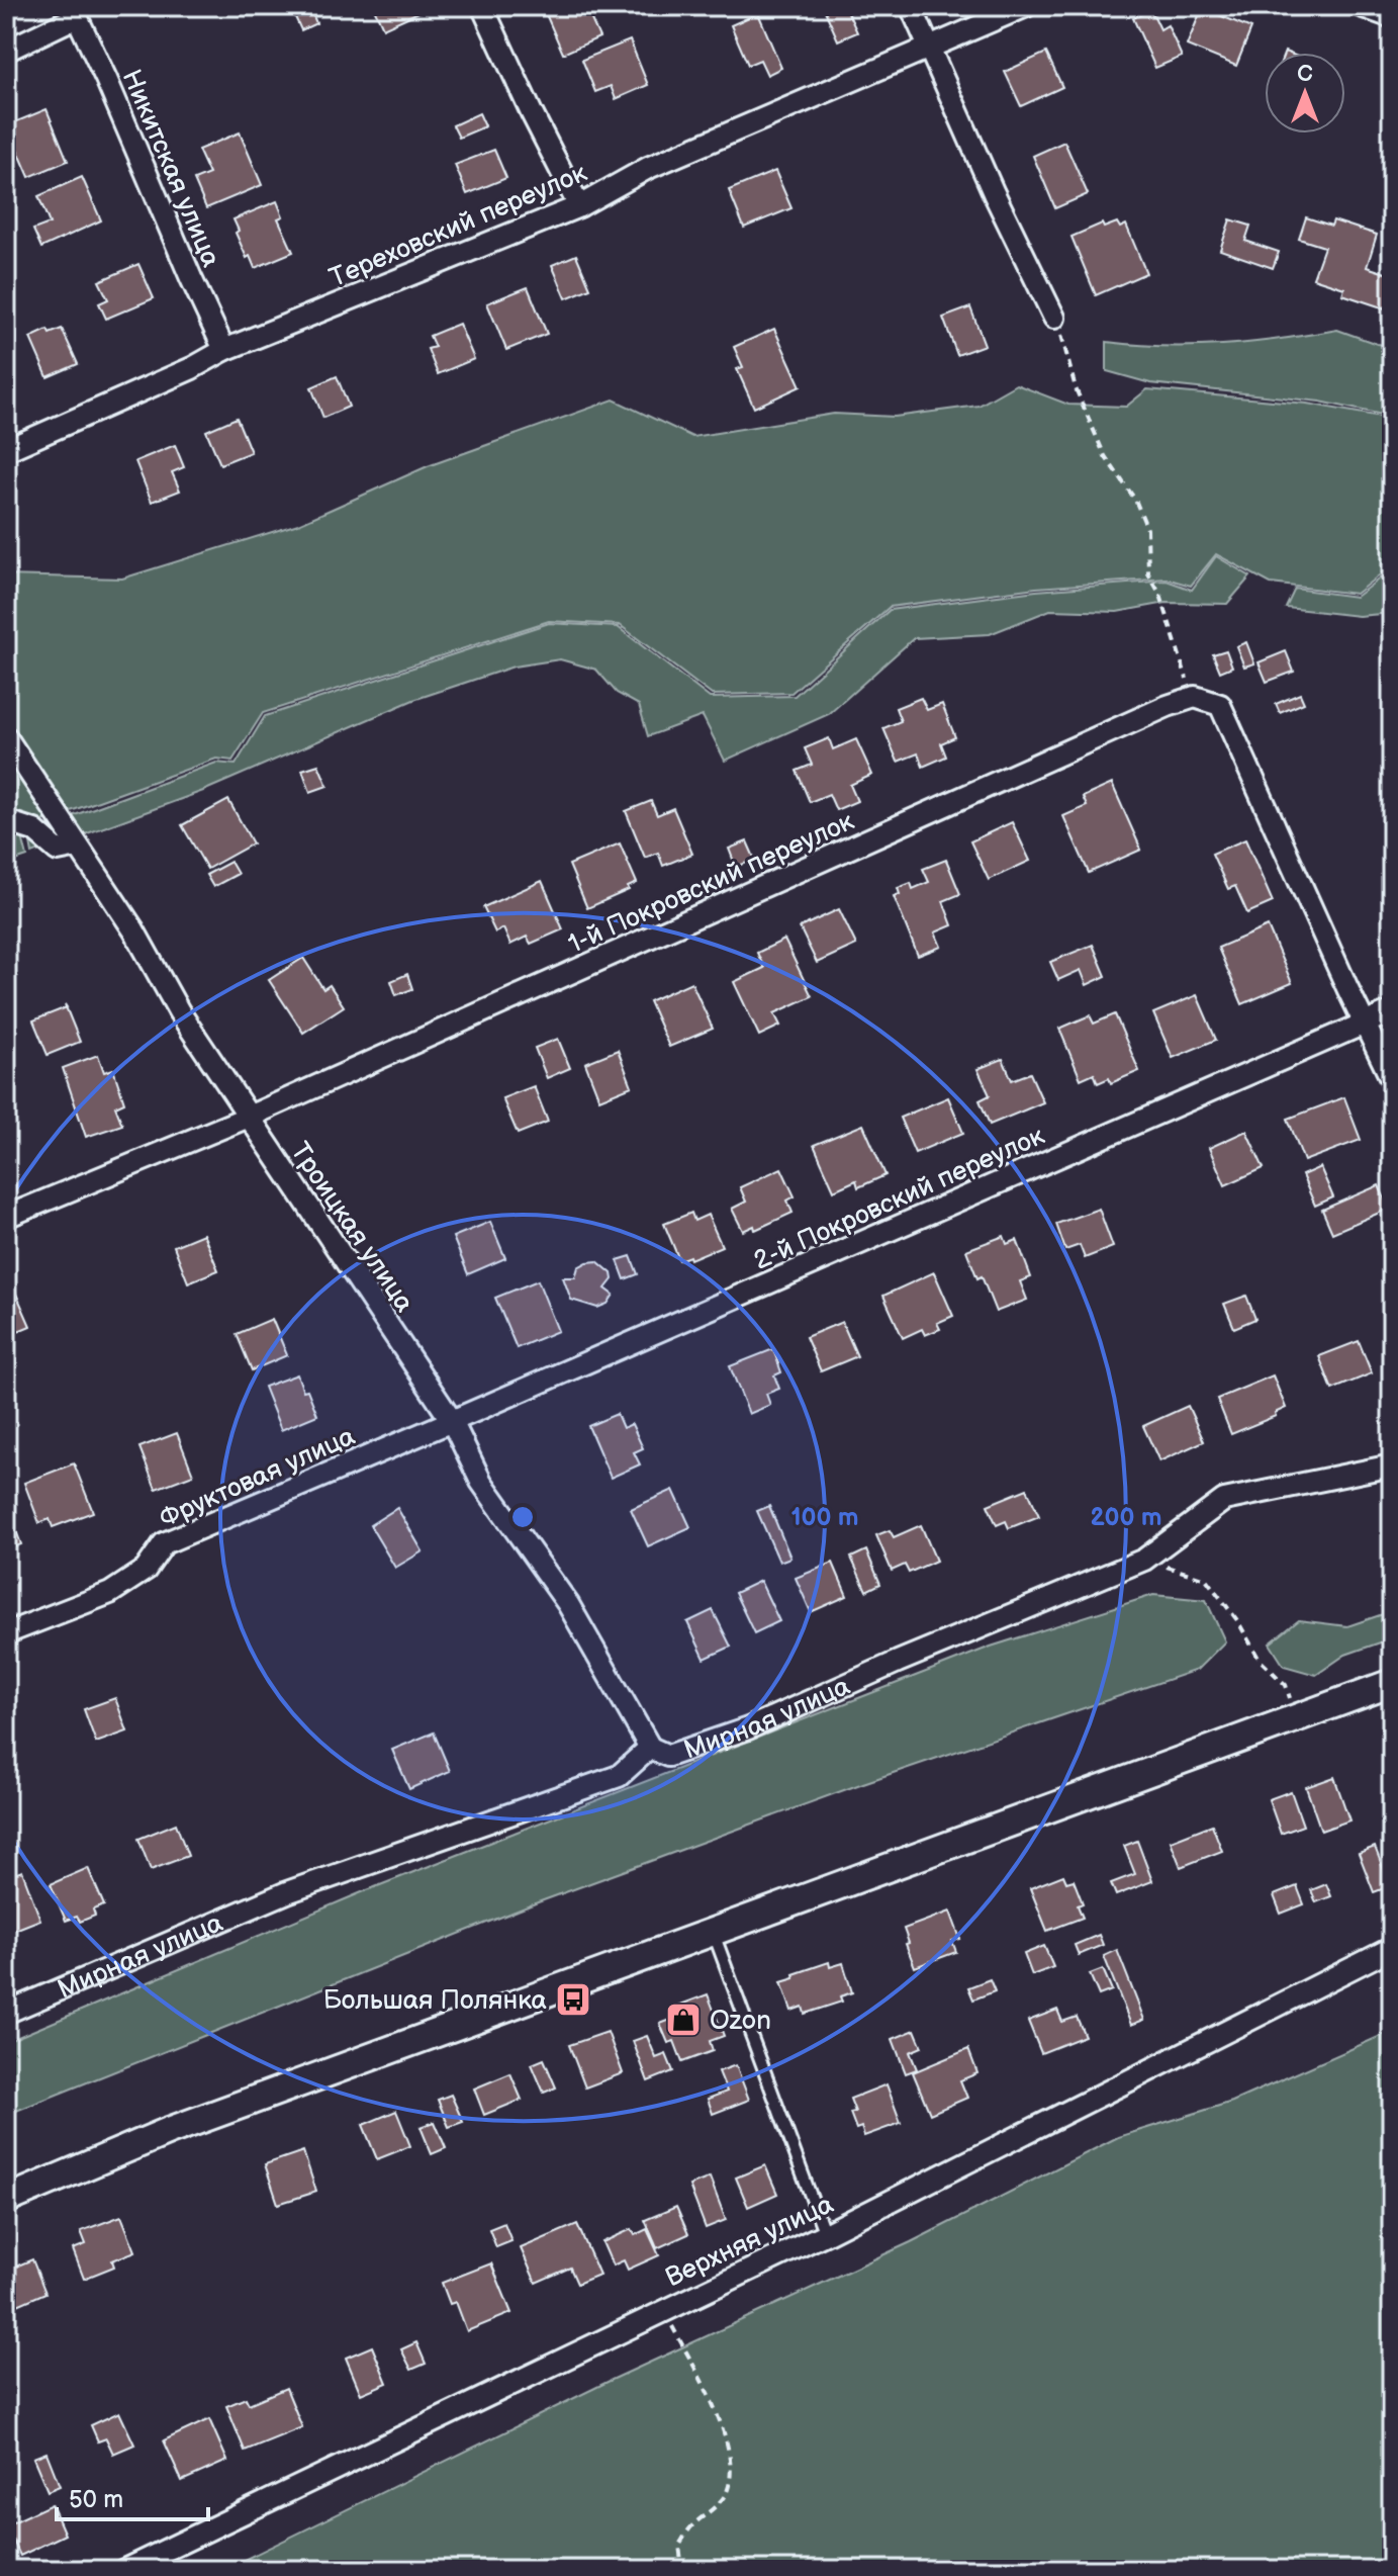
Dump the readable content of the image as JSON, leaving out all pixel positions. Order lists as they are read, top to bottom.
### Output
{
  "streets": {
    "street": [
      "Никитская улица",
      "Тереховский переулок",
      "1-й Покровский переулок",
      "2-й Покровский переулок",
      "Троицкая улица",
      "Фруктовая улица",
      "Мирная улица",
      "Верхняя улица"
    ]
  },
  "crossings": [
    ["Никитская улица", "Тереховский переулок"],
    ["1-й Покровский переулок", "Троицкая улица"],
    ["2-й Покровский переулок", "Троицкая улица"],
    ["2-й Покровский переулок", "Фруктовая улица"],
    ["Троицкая улица", "Фруктовая улица"],
    ["Троицкая улица", "Мирная улица"]
  ],
  "places": {
    "bus stop": ["Большая Полянка"],
    "shop": ["Ozon"]
  },
  "scale_bar": "50 m",
  "north": "top",
  "rings": ["100 m", "200 m"]
}
